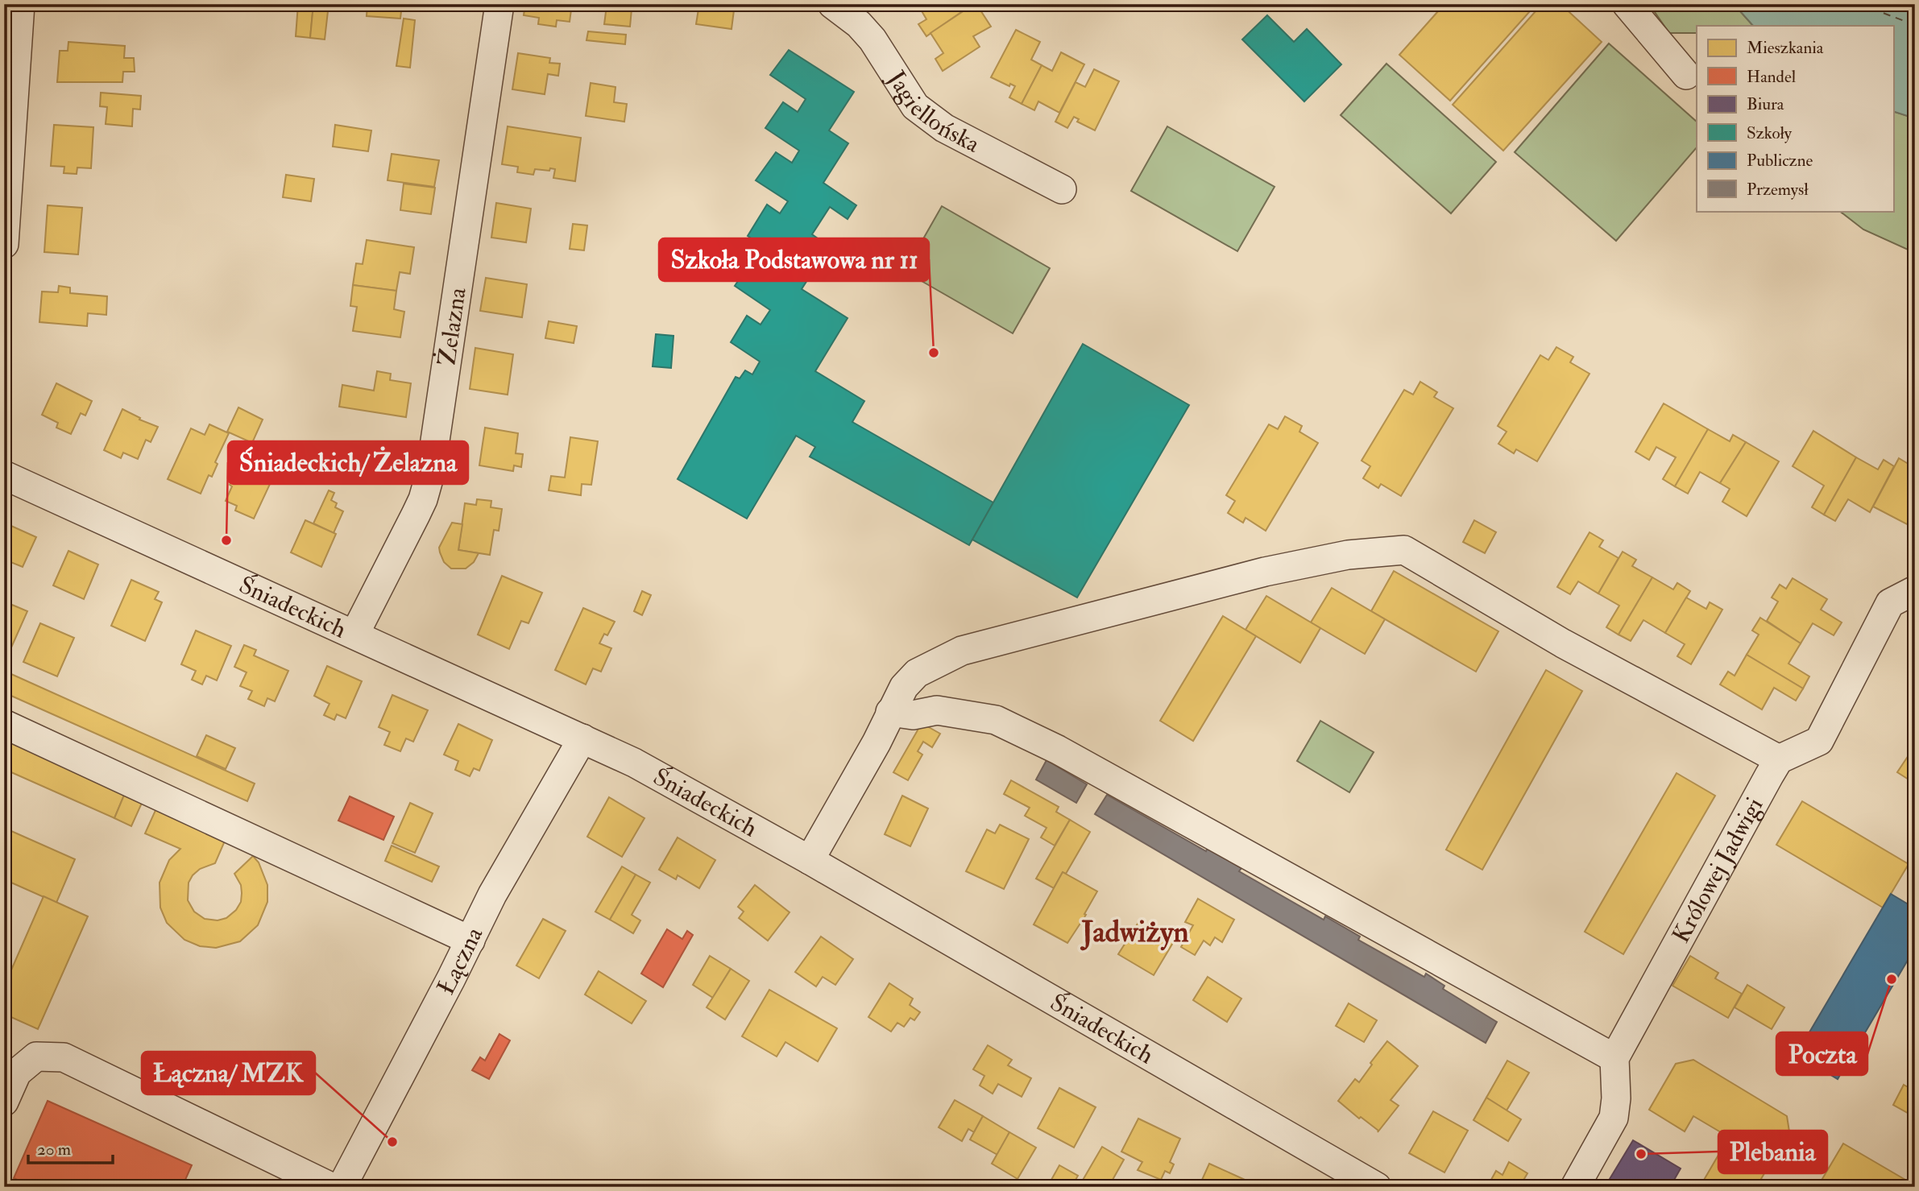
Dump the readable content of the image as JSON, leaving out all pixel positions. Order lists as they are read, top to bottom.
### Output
{
  "streets": {
    "street": [
      "Jagiellońska",
      "Żelazna",
      "Śniadeckich",
      "Królowej Jadwigi",
      "Łączna"
    ]
  },
  "crossings": [
    ["Żelazna", "Śniadeckich"],
    ["Śniadeckich", "Łączna"]
  ],
  "districts": ["Jadwiżyn"],
  "places": [
    "Szkoła Podstawowa nr 11",
    "Śniadeckich/ Żelazna",
    "Poczta",
    "Łączna/ MZK",
    "Plebania"
  ],
  "legend": [
    "Mieszkania",
    "Handel",
    "Biura",
    "Szkoły",
    "Publiczne",
    "Przemysł"
  ],
  "scale_bar": "20 m"
}
